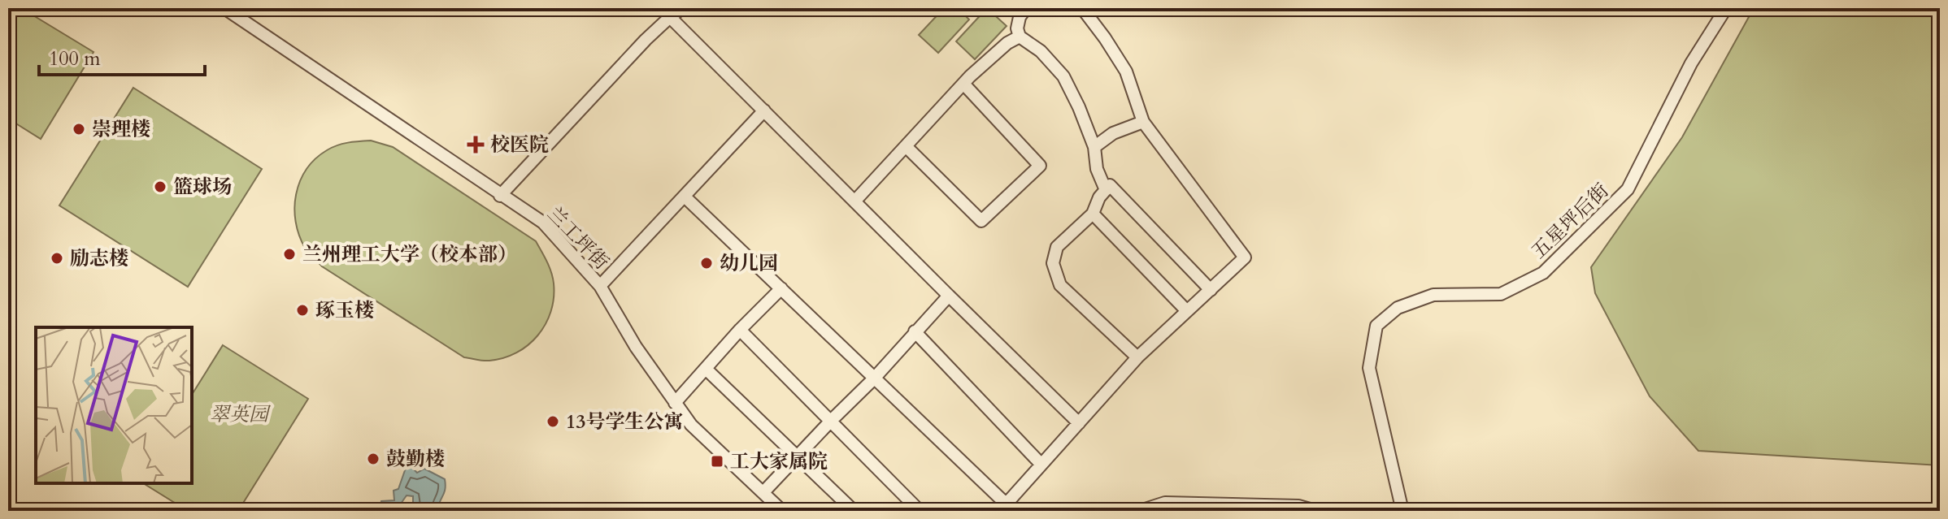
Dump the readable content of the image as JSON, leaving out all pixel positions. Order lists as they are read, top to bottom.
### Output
{
  "streets": {
    "street": ["五星坪后街", "兰工坪街"]
  },
  "parks": ["翠英园"],
  "places": {
    "other": [
      "崇理楼",
      "篮球场",
      "兰州理工大学（校本部）",
      "励志楼",
      "幼儿园",
      "琢玉楼",
      "13号学生公寓",
      "鼓勤楼"
    ],
    "health": ["校医院"],
    "transit": ["工大家属院"]
  },
  "scale_bar": "100 m"
}
